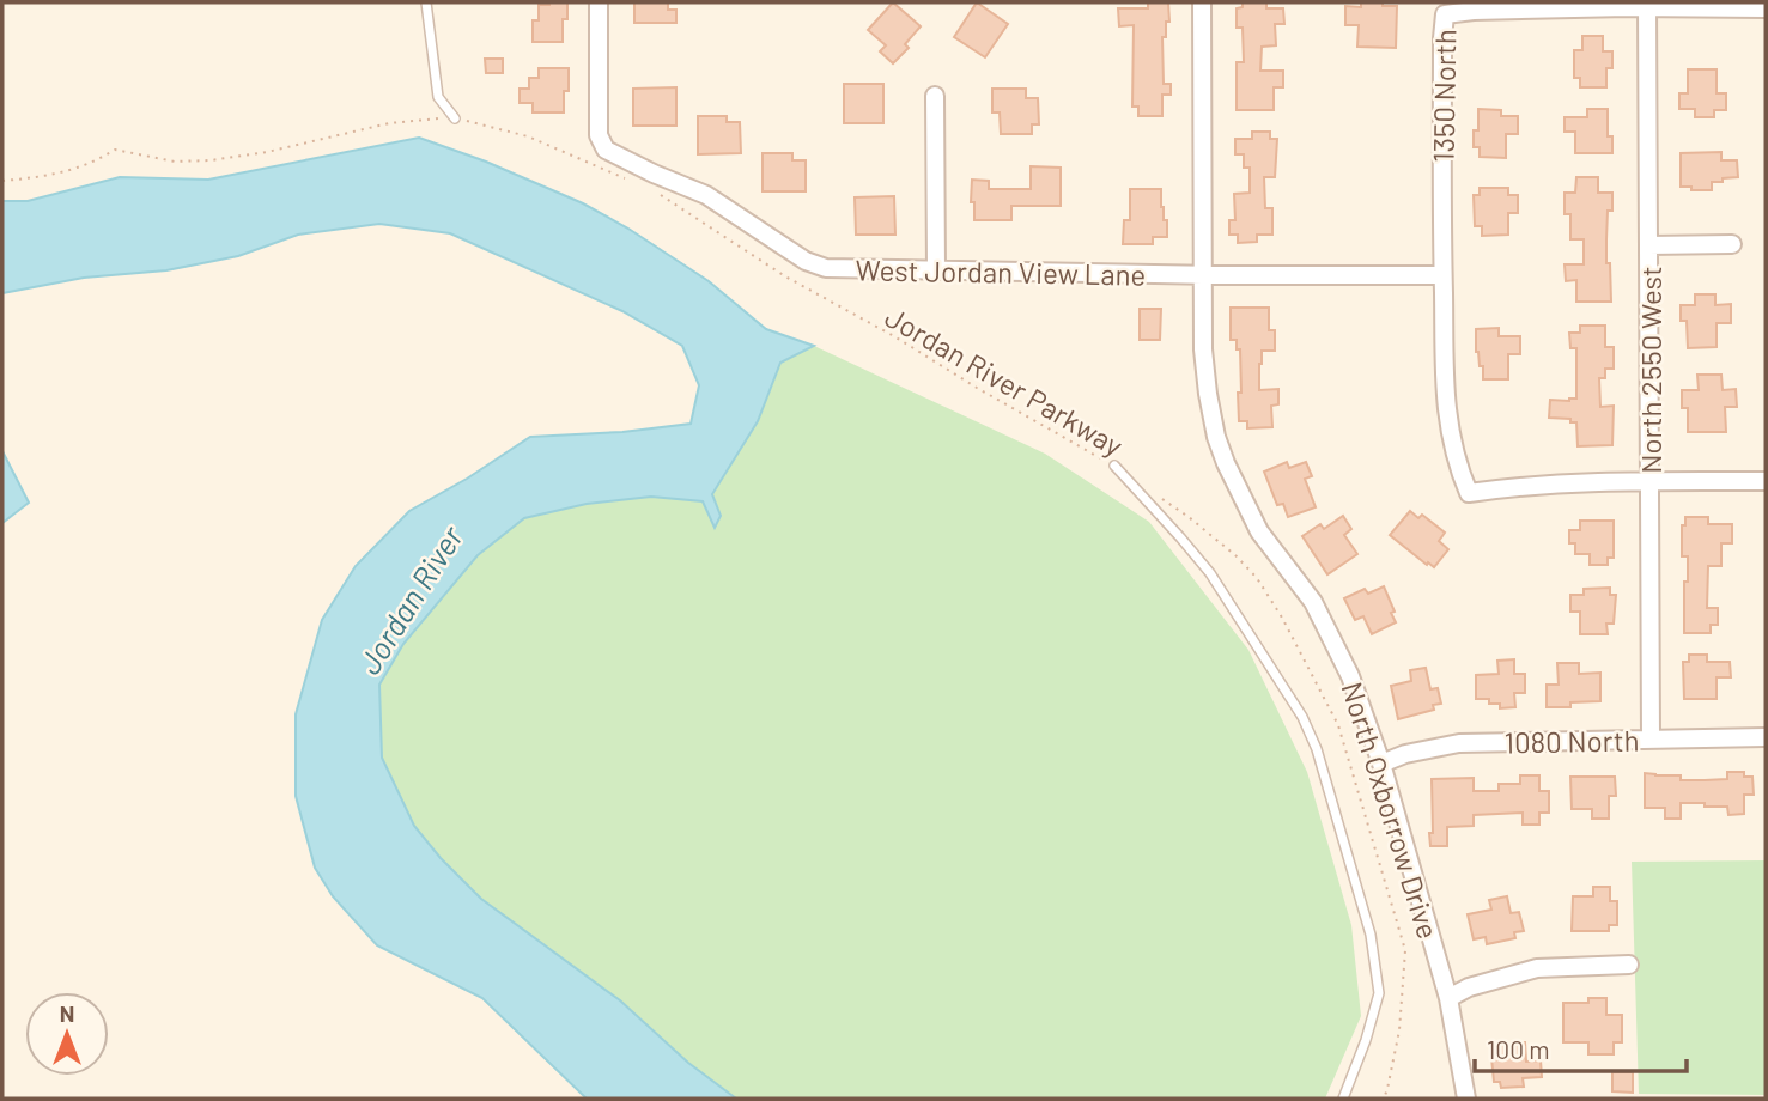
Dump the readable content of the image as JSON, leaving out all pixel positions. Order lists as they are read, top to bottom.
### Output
{
  "streets": {
    "street": [
      "1350 North",
      "West Jordan View Lane",
      "North 2550 West",
      "1080 North",
      "North Oxborrow Drive"
    ],
    "path": ["Jordan River Parkway"]
  },
  "crossings": [
    ["1350 North", "West Jordan View Lane"],
    ["1350 North", "North 2550 West"],
    ["West Jordan View Lane", "North Oxborrow Drive"],
    ["North 2550 West", "1080 North"],
    ["1080 North", "North Oxborrow Drive"]
  ],
  "water": ["Jordan River"],
  "scale_bar": "100 m",
  "north": "top"
}
